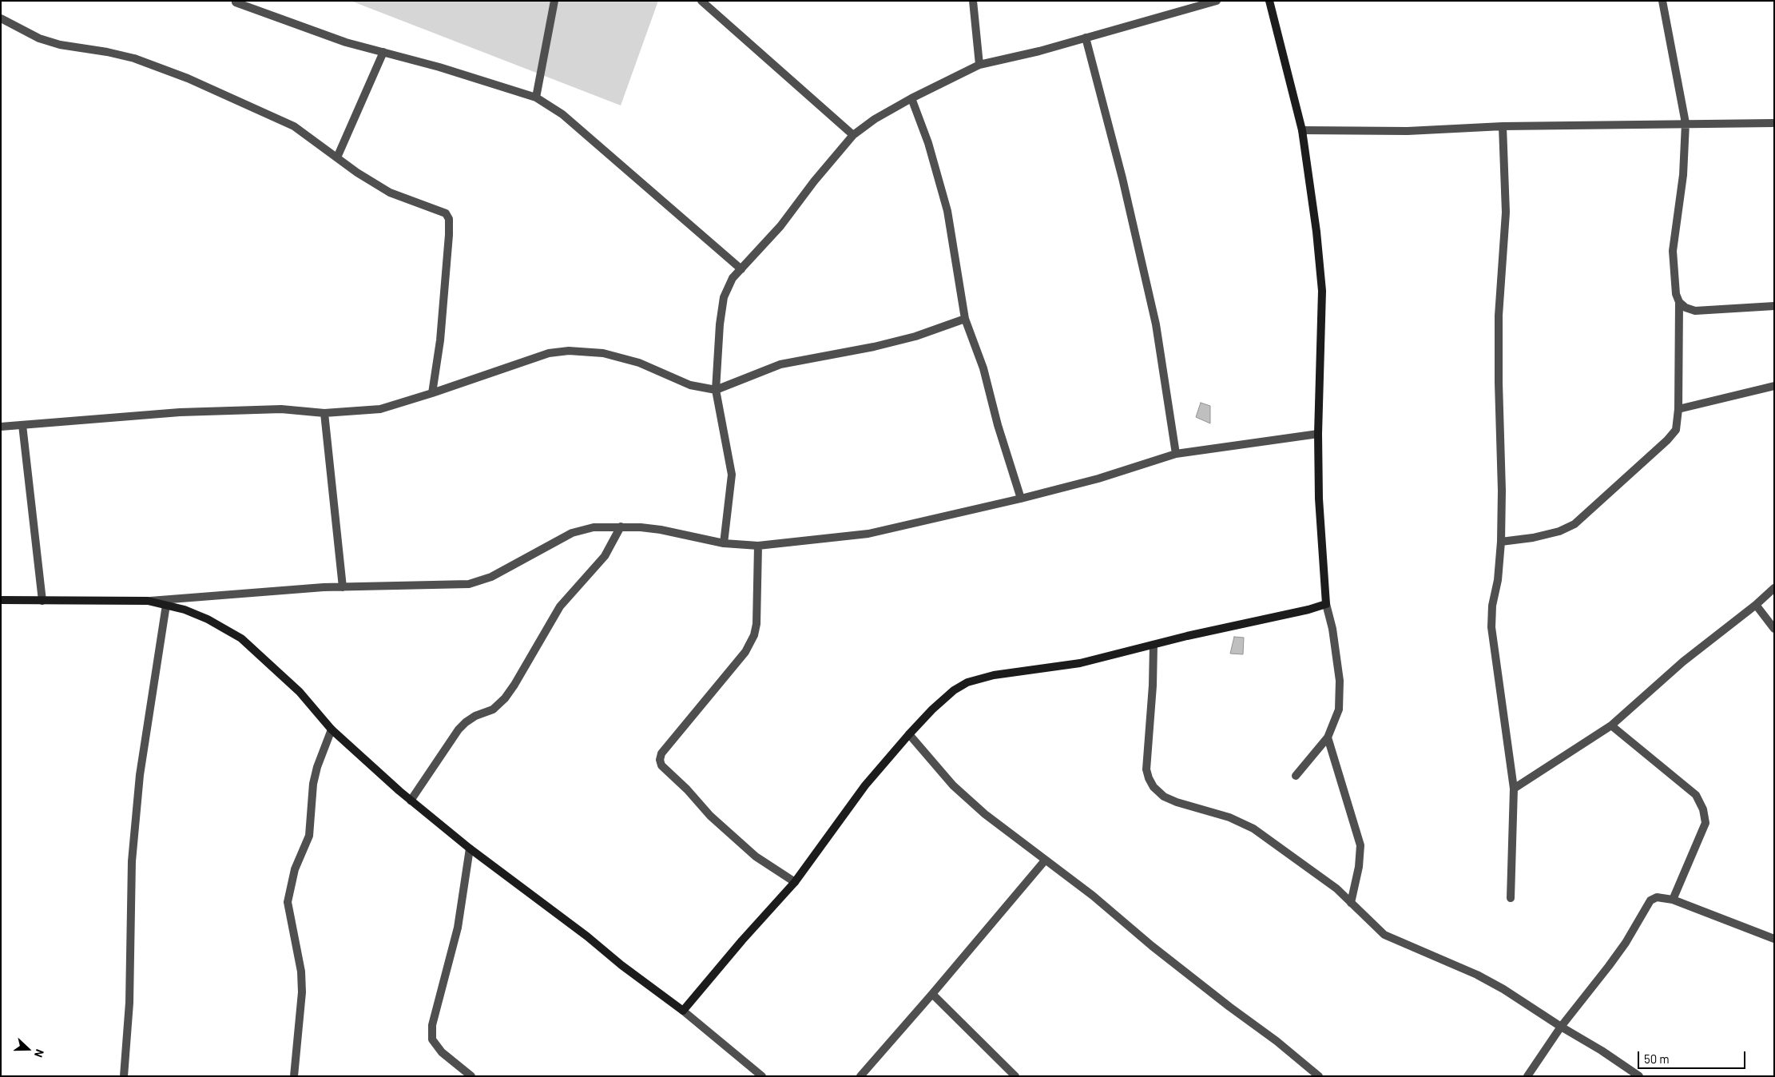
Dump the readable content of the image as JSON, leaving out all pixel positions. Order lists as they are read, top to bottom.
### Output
{
  "scale_bar": "50 m",
  "north": "right"
}
